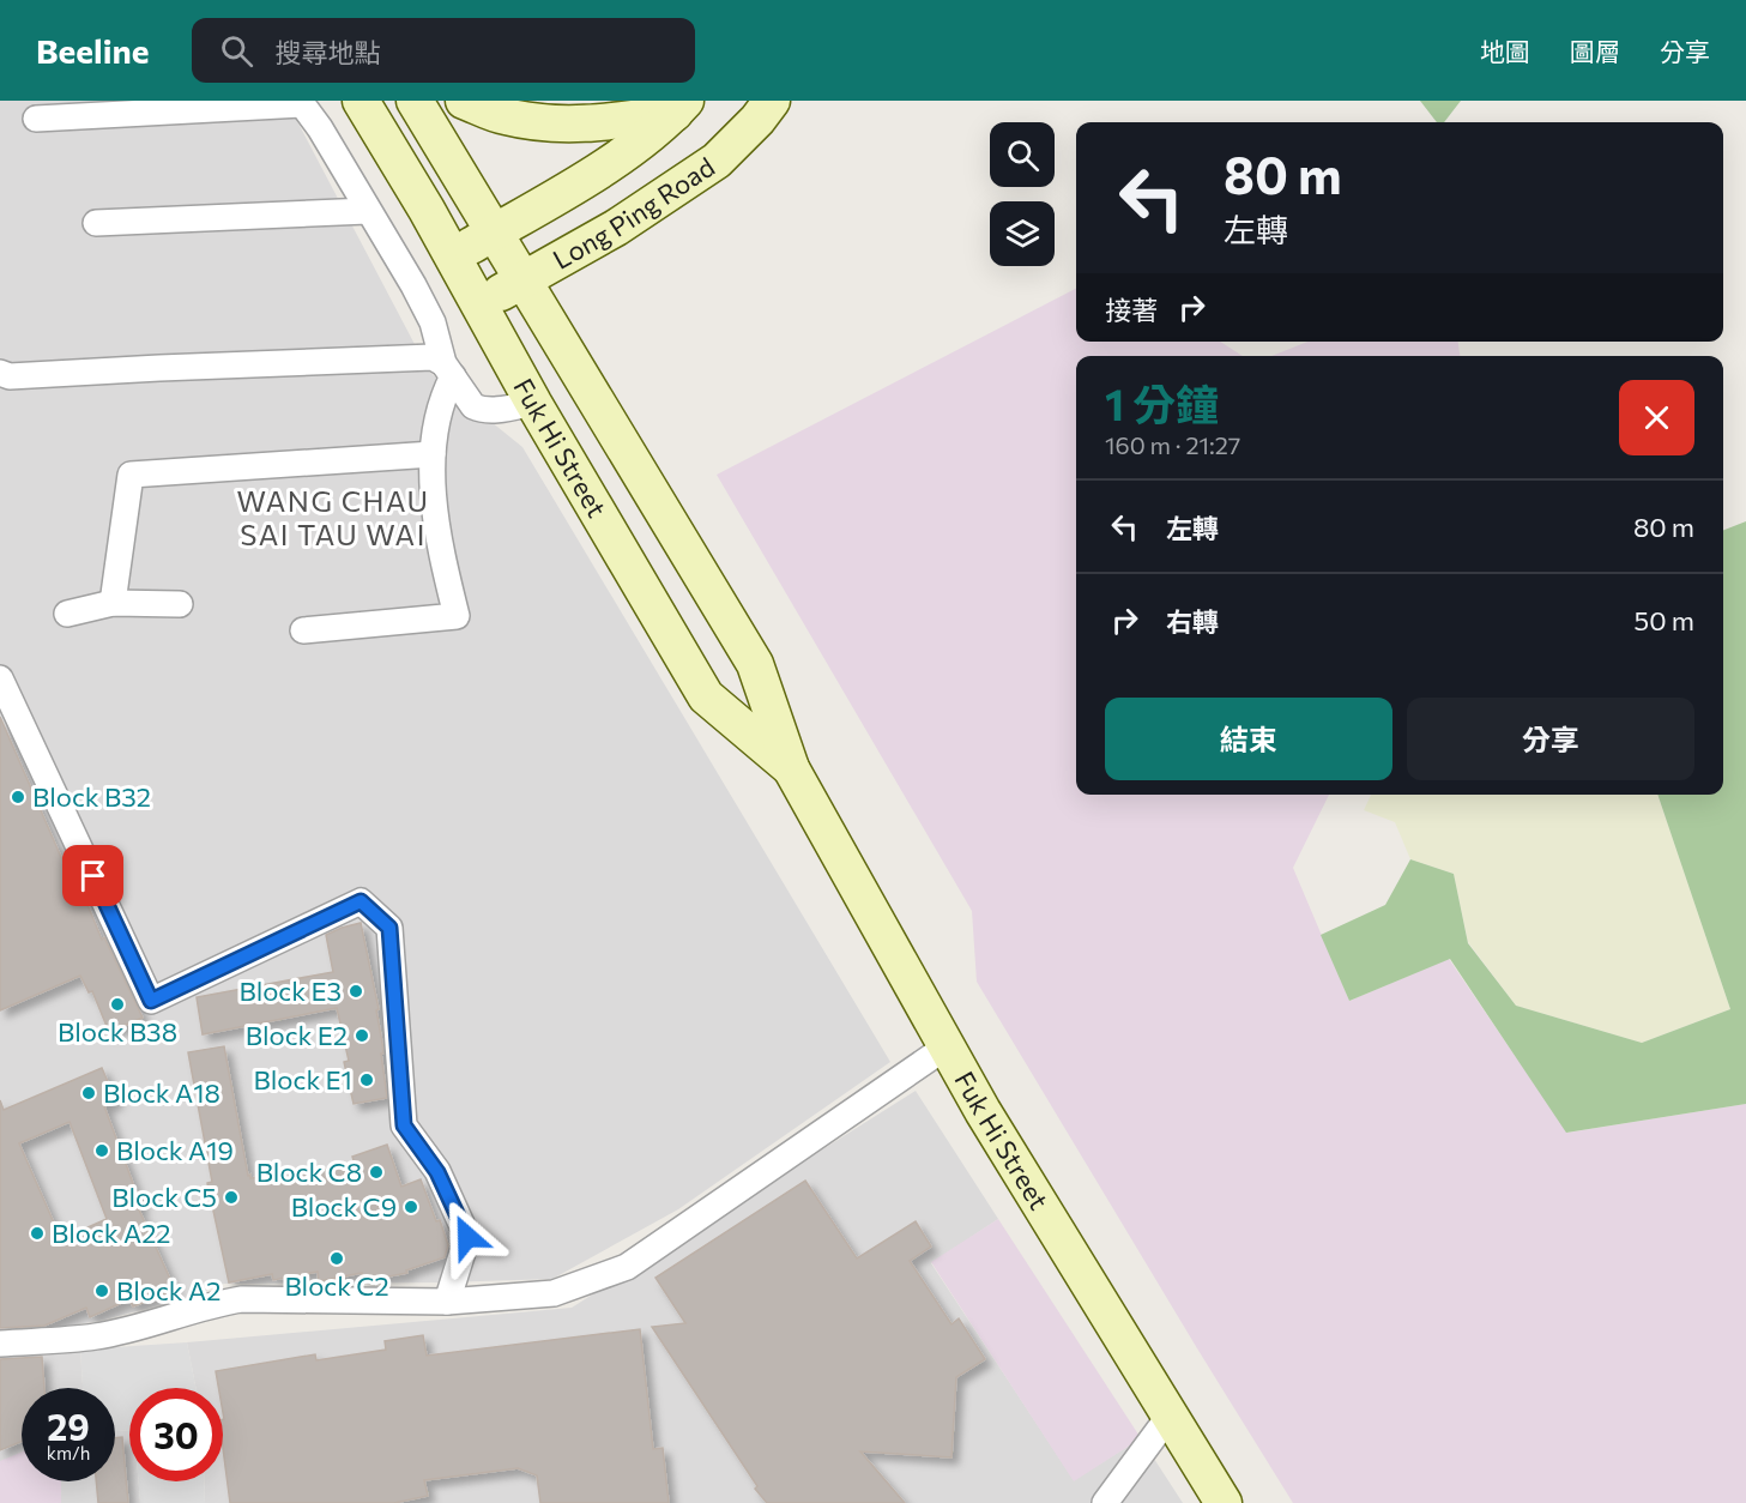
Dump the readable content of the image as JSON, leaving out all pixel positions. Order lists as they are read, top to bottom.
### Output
{
  "streets": {
    "street": ["Long Ping Road", "Fuk Hi Street"]
  },
  "crossings": [
    ["Long Ping Road", "Fuk Hi Street"]
  ],
  "districts": ["WANG CHAU SAI TAU WAI"],
  "places": [
    "Block B32",
    "Block E3",
    "Block B38",
    "Block E2",
    "Block E1",
    "Block A18",
    "Block A19",
    "Block C8",
    "Block C5",
    "Block C9",
    "Block A22",
    "Block C2",
    "Block A2"
  ],
  "page": {
    "header": "Beeline",
    "search": "搜尋地點",
    "nav": ["地圖", "圖層", "分享"],
    "turn": ["80 m", "左轉"],
    "then": "接著",
    "heading": ["1 分鐘", "160 m · 21:27"],
    "list": [
      {
        "name": "左轉",
        "value": "80 m"
      },
      {
        "name": "右轉",
        "value": "50 m"
      }
    ],
    "buttons": ["結束", "分享"],
    "speed": "29 km/h",
    "limit": "30"
  }
}
